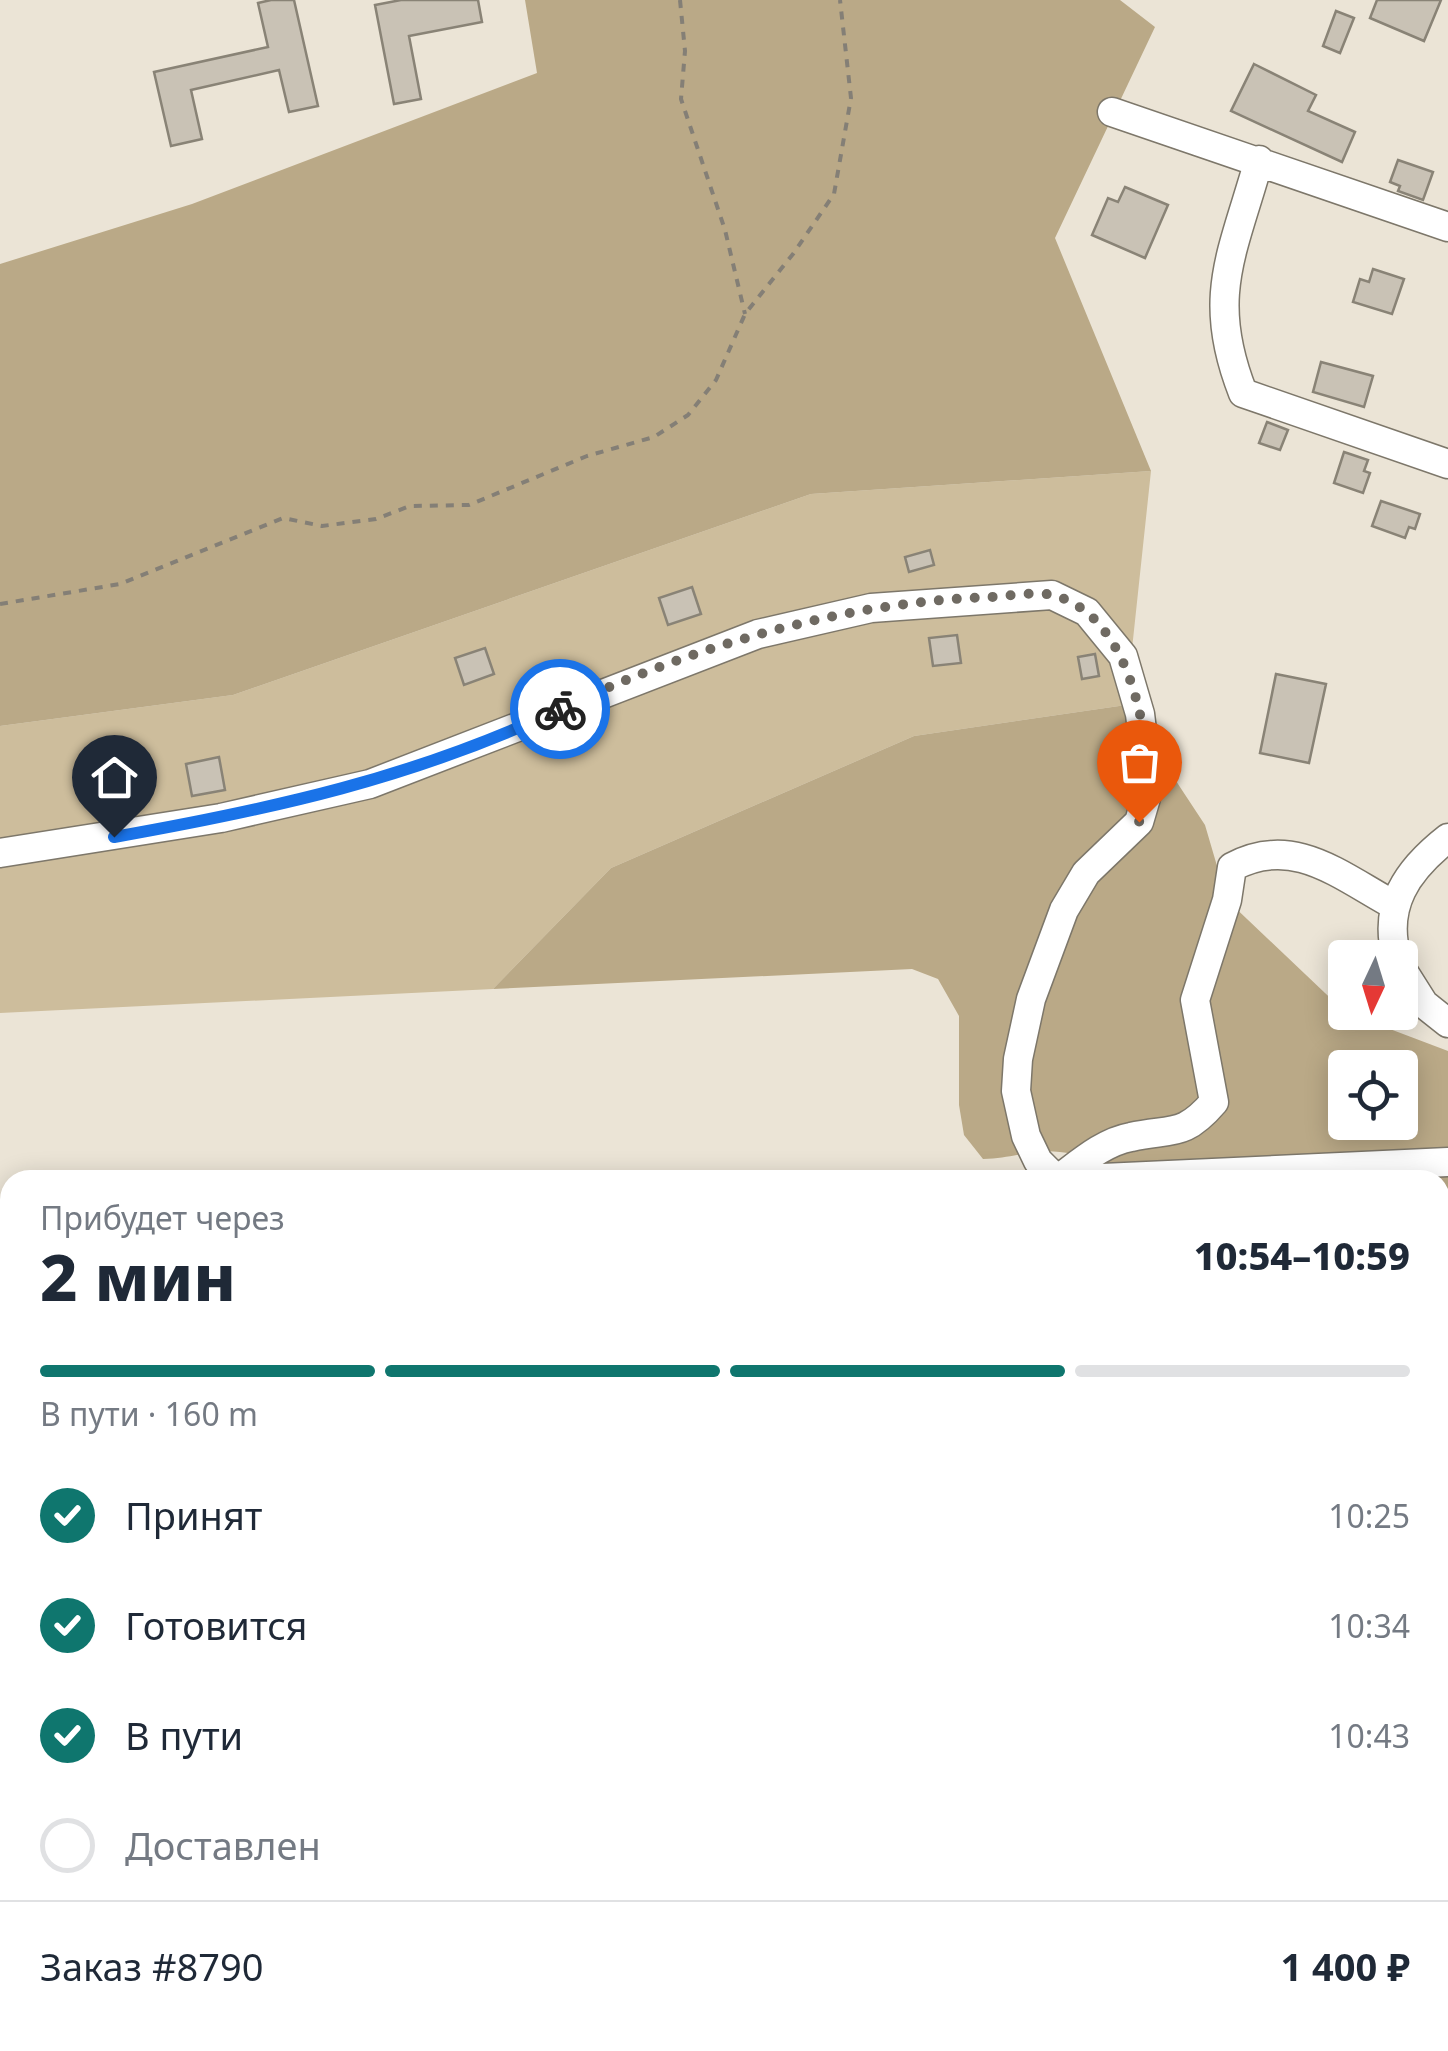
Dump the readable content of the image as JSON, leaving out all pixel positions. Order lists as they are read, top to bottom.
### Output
{
  "north": "bottom",
  "page": {
    "heading": ["2 мин", "Прибудет через", "10:54–10:59"],
    "panel": ["Заказ #8790", "1 400 ₽"],
    "bar": "В пути · 160 m",
    "list": [
      ["Принят", "10:25"],
      ["Готовится", "10:34"],
      ["В пути", "10:43"],
      "Доставлен"
    ]
  }
}
